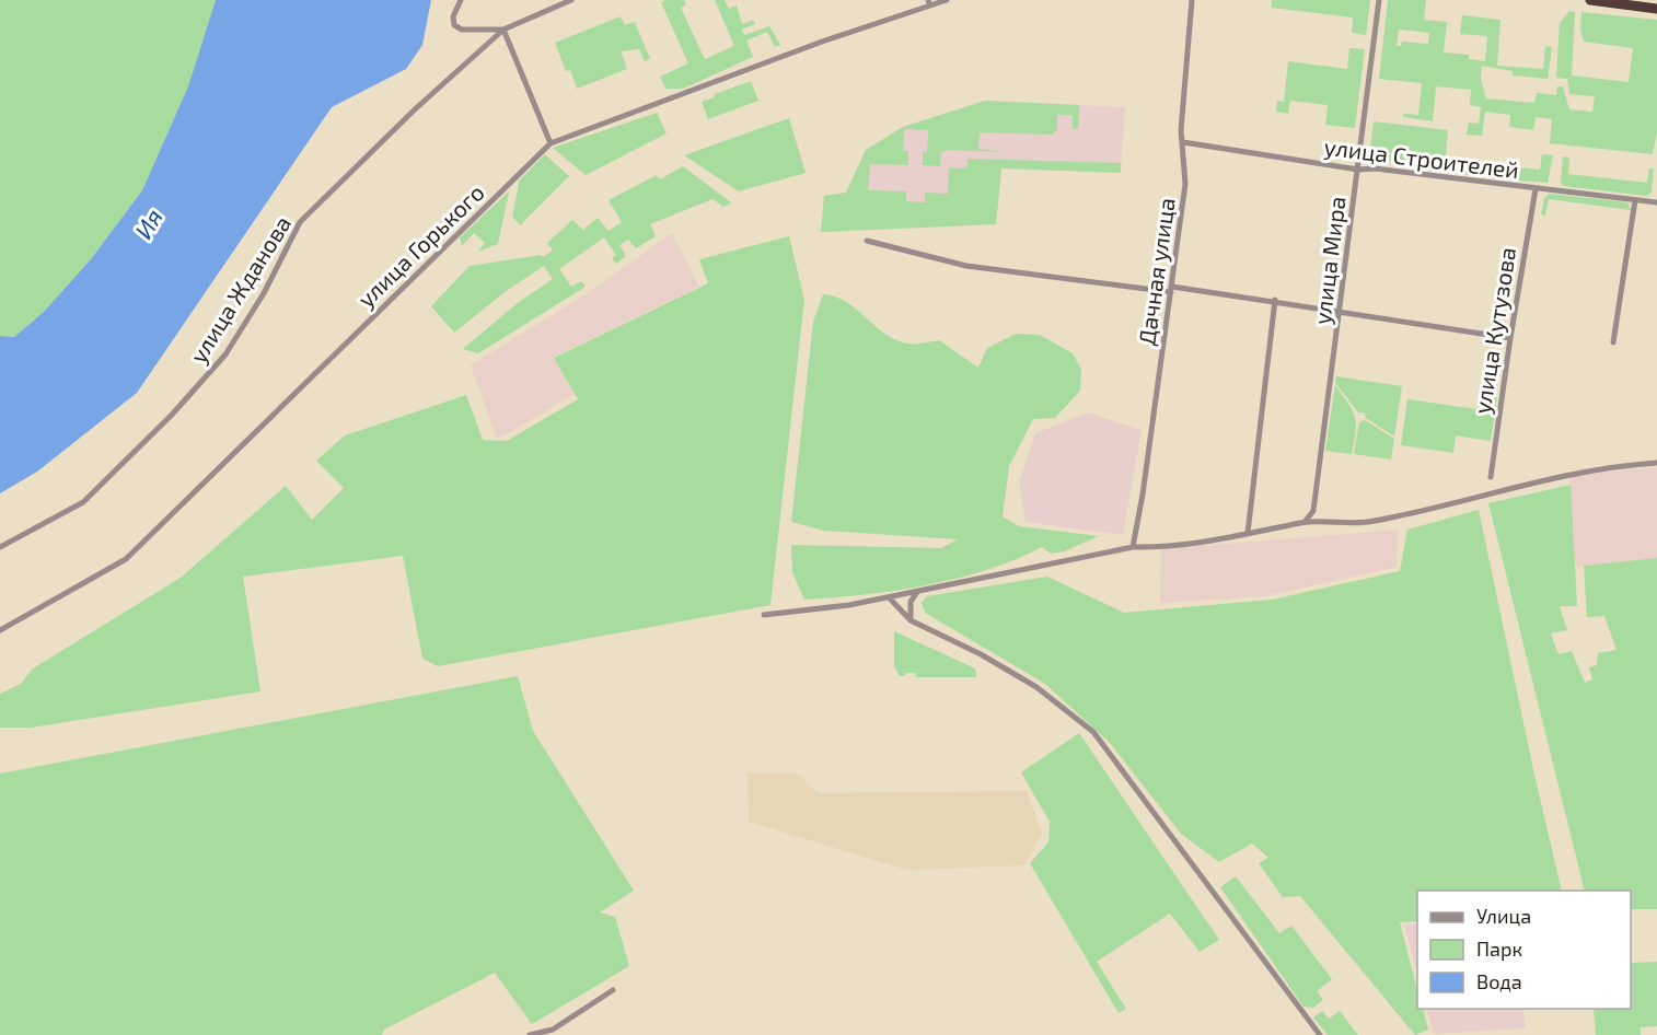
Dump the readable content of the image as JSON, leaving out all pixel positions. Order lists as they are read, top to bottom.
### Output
{
  "streets": {
    "street": [
      "улица Строителей",
      "улица Горького",
      "улица Мира",
      "Дачная улица",
      "улица Жданова",
      "улица Кутузова"
    ]
  },
  "crossings": [
    ["улица Строителей", "улица Мира"],
    ["улица Строителей", "Дачная улица"],
    ["улица Строителей", "улица Кутузова"]
  ],
  "water": ["Ия"],
  "legend": ["Улица", "Парк", "Вода"]
}
